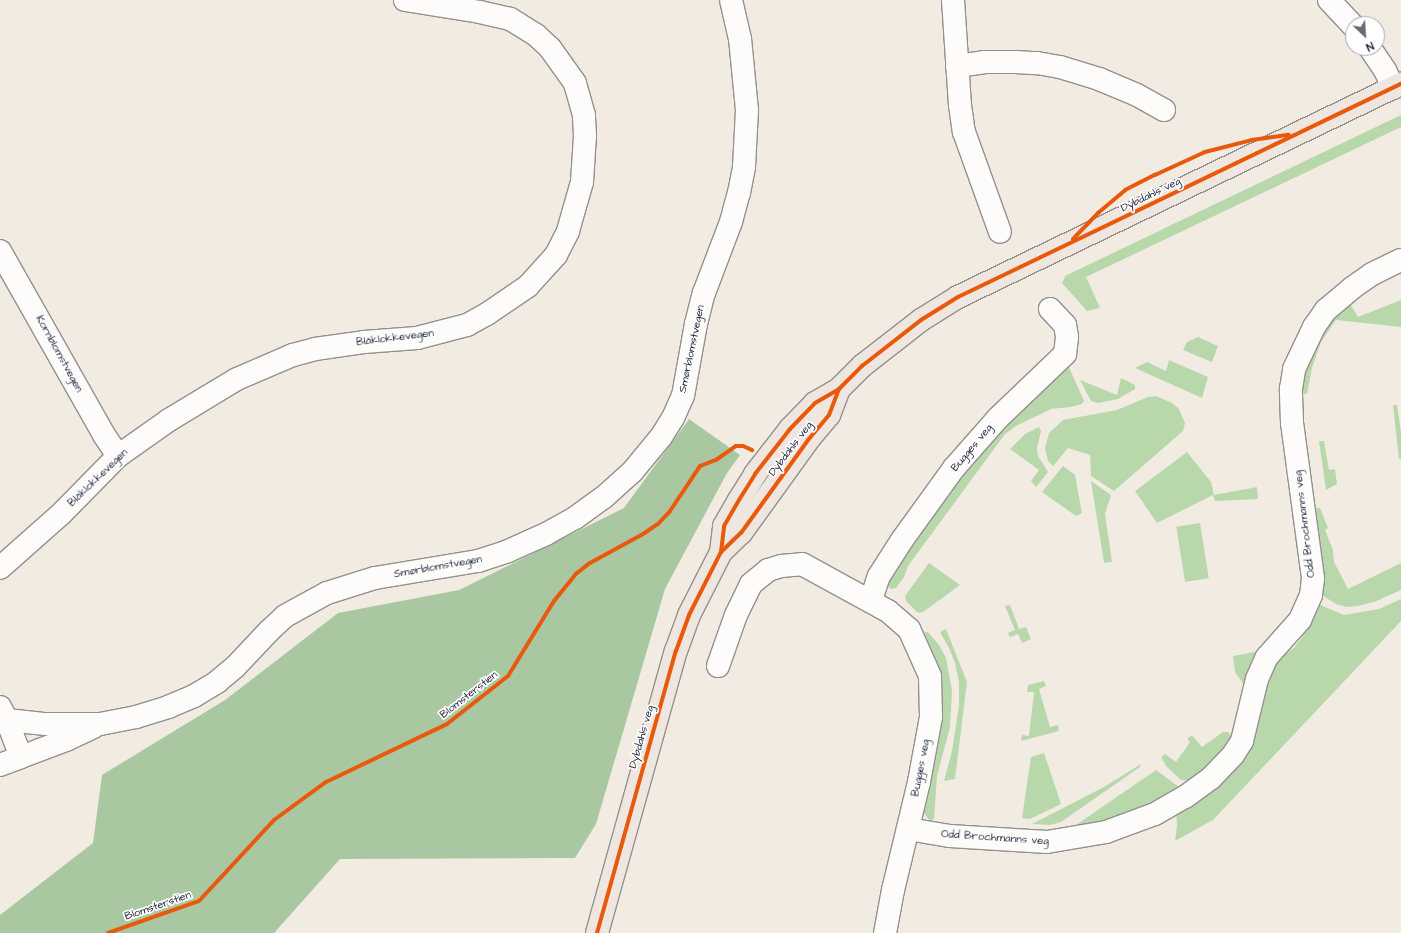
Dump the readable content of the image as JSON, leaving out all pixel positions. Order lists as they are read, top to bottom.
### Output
{
  "streets": {
    "main road": ["Dybdahls veg"],
    "street": [
      "Blåklokkevegen",
      "Smørblomstvegen",
      "Kornblomstvegen",
      "Bugges veg",
      "Odd Brochmanns veg"
    ],
    "cycle path": ["Blomsterstien"]
  },
  "crossings": [
    ["Blåklokkevegen", "Kornblomstvegen"],
    ["Bugges veg", "Odd Brochmanns veg"]
  ],
  "north": "bottom right"
}
